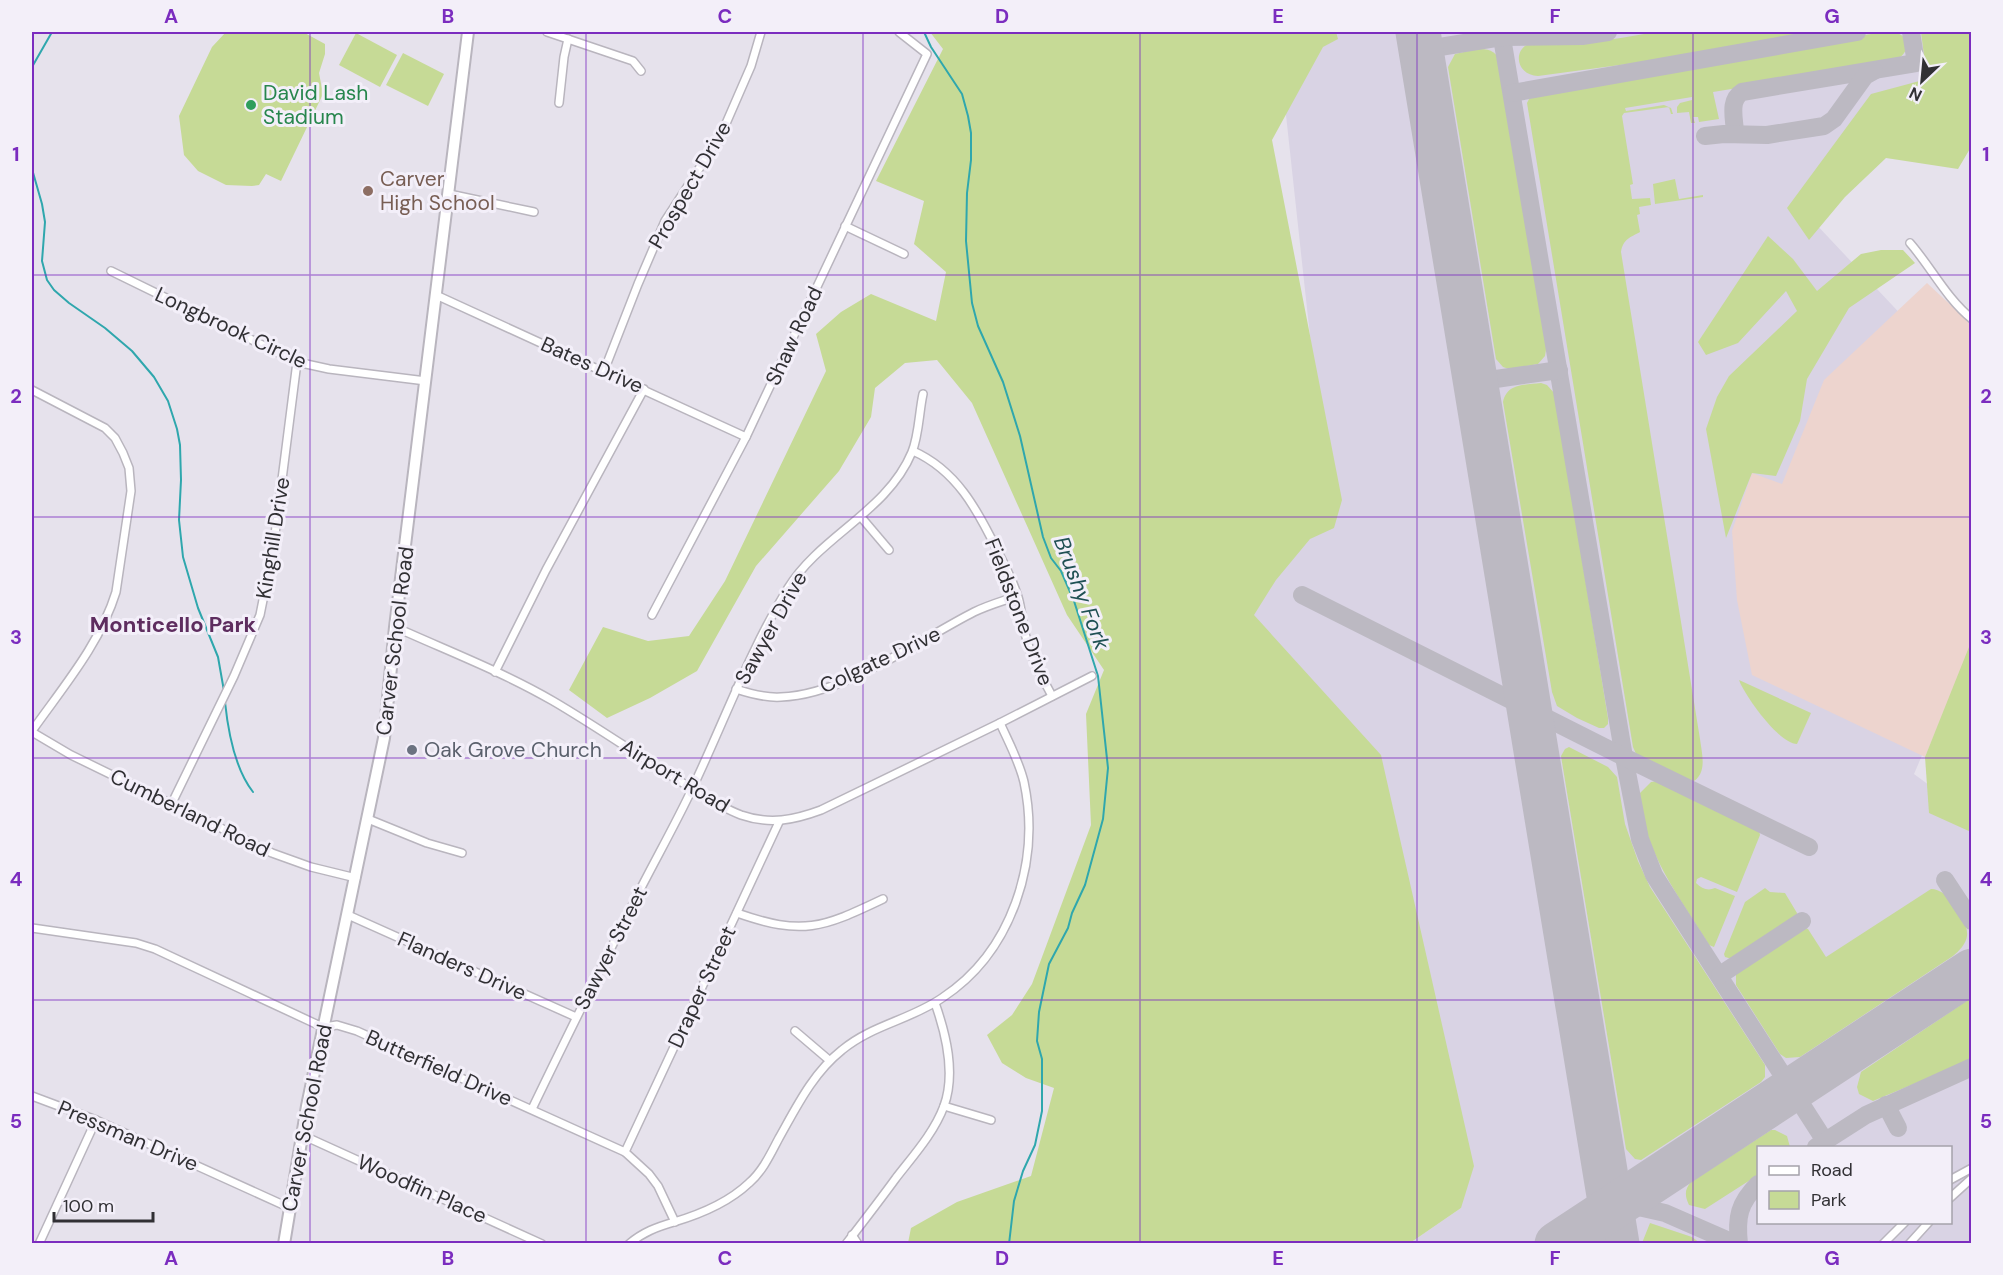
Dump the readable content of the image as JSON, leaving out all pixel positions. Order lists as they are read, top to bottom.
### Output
{
  "streets": {
    "main road": ["Carver School Road"],
    "street": [
      "Prospect Drive",
      "Longbrook Circle",
      "Shaw Road",
      "Bates Drive",
      "Kinghill Drive",
      "Fieldstone Drive",
      "Sawyer Drive",
      "Colgate Drive",
      "Airport Road",
      "Cumberland Road",
      "Sawyer Street",
      "Flanders Drive",
      "Draper Street",
      "Butterfield Drive",
      "Pressman Drive",
      "Woodfin Place"
    ]
  },
  "crossings": [
    ["Prospect Drive", "Bates Drive"],
    ["Longbrook Circle", "Kinghill Drive"],
    ["Longbrook Circle", "Carver School Road"],
    ["Shaw Road", "Bates Drive"],
    ["Bates Drive", "Carver School Road"],
    ["Kinghill Drive", "Cumberland Road"],
    ["Fieldstone Drive", "Sawyer Drive"],
    ["Fieldstone Drive", "Colgate Drive"],
    ["Fieldstone Drive", "Airport Road"],
    ["Sawyer Drive", "Colgate Drive"],
    ["Sawyer Drive", "Airport Road"],
    ["Sawyer Drive", "Sawyer Street"],
    ["Carver School Road", "Airport Road"],
    ["Carver School Road", "Cumberland Road"],
    ["Carver School Road", "Flanders Drive"],
    ["Carver School Road", "Butterfield Drive"],
    ["Carver School Road", "Pressman Drive"],
    ["Carver School Road", "Woodfin Place"],
    ["Airport Road", "Sawyer Street"],
    ["Airport Road", "Draper Street"],
    ["Sawyer Street", "Flanders Drive"],
    ["Sawyer Street", "Butterfield Drive"],
    ["Draper Street", "Butterfield Drive"]
  ],
  "districts": ["Monticello Park"],
  "water": ["Brushy Fork"],
  "places": ["David Lash Stadium", "Carver High School", "Oak Grove Church"],
  "legend": ["Road", "Park"],
  "scale_bar": "100 m",
  "north": "bottom left",
  "grid": {
    "columns": [
      "A",
      "B",
      "C",
      "D",
      "E",
      "F",
      "G"
    ],
    "rows": [
      "1",
      "2",
      "3",
      "4",
      "5"
    ]
  }
}
